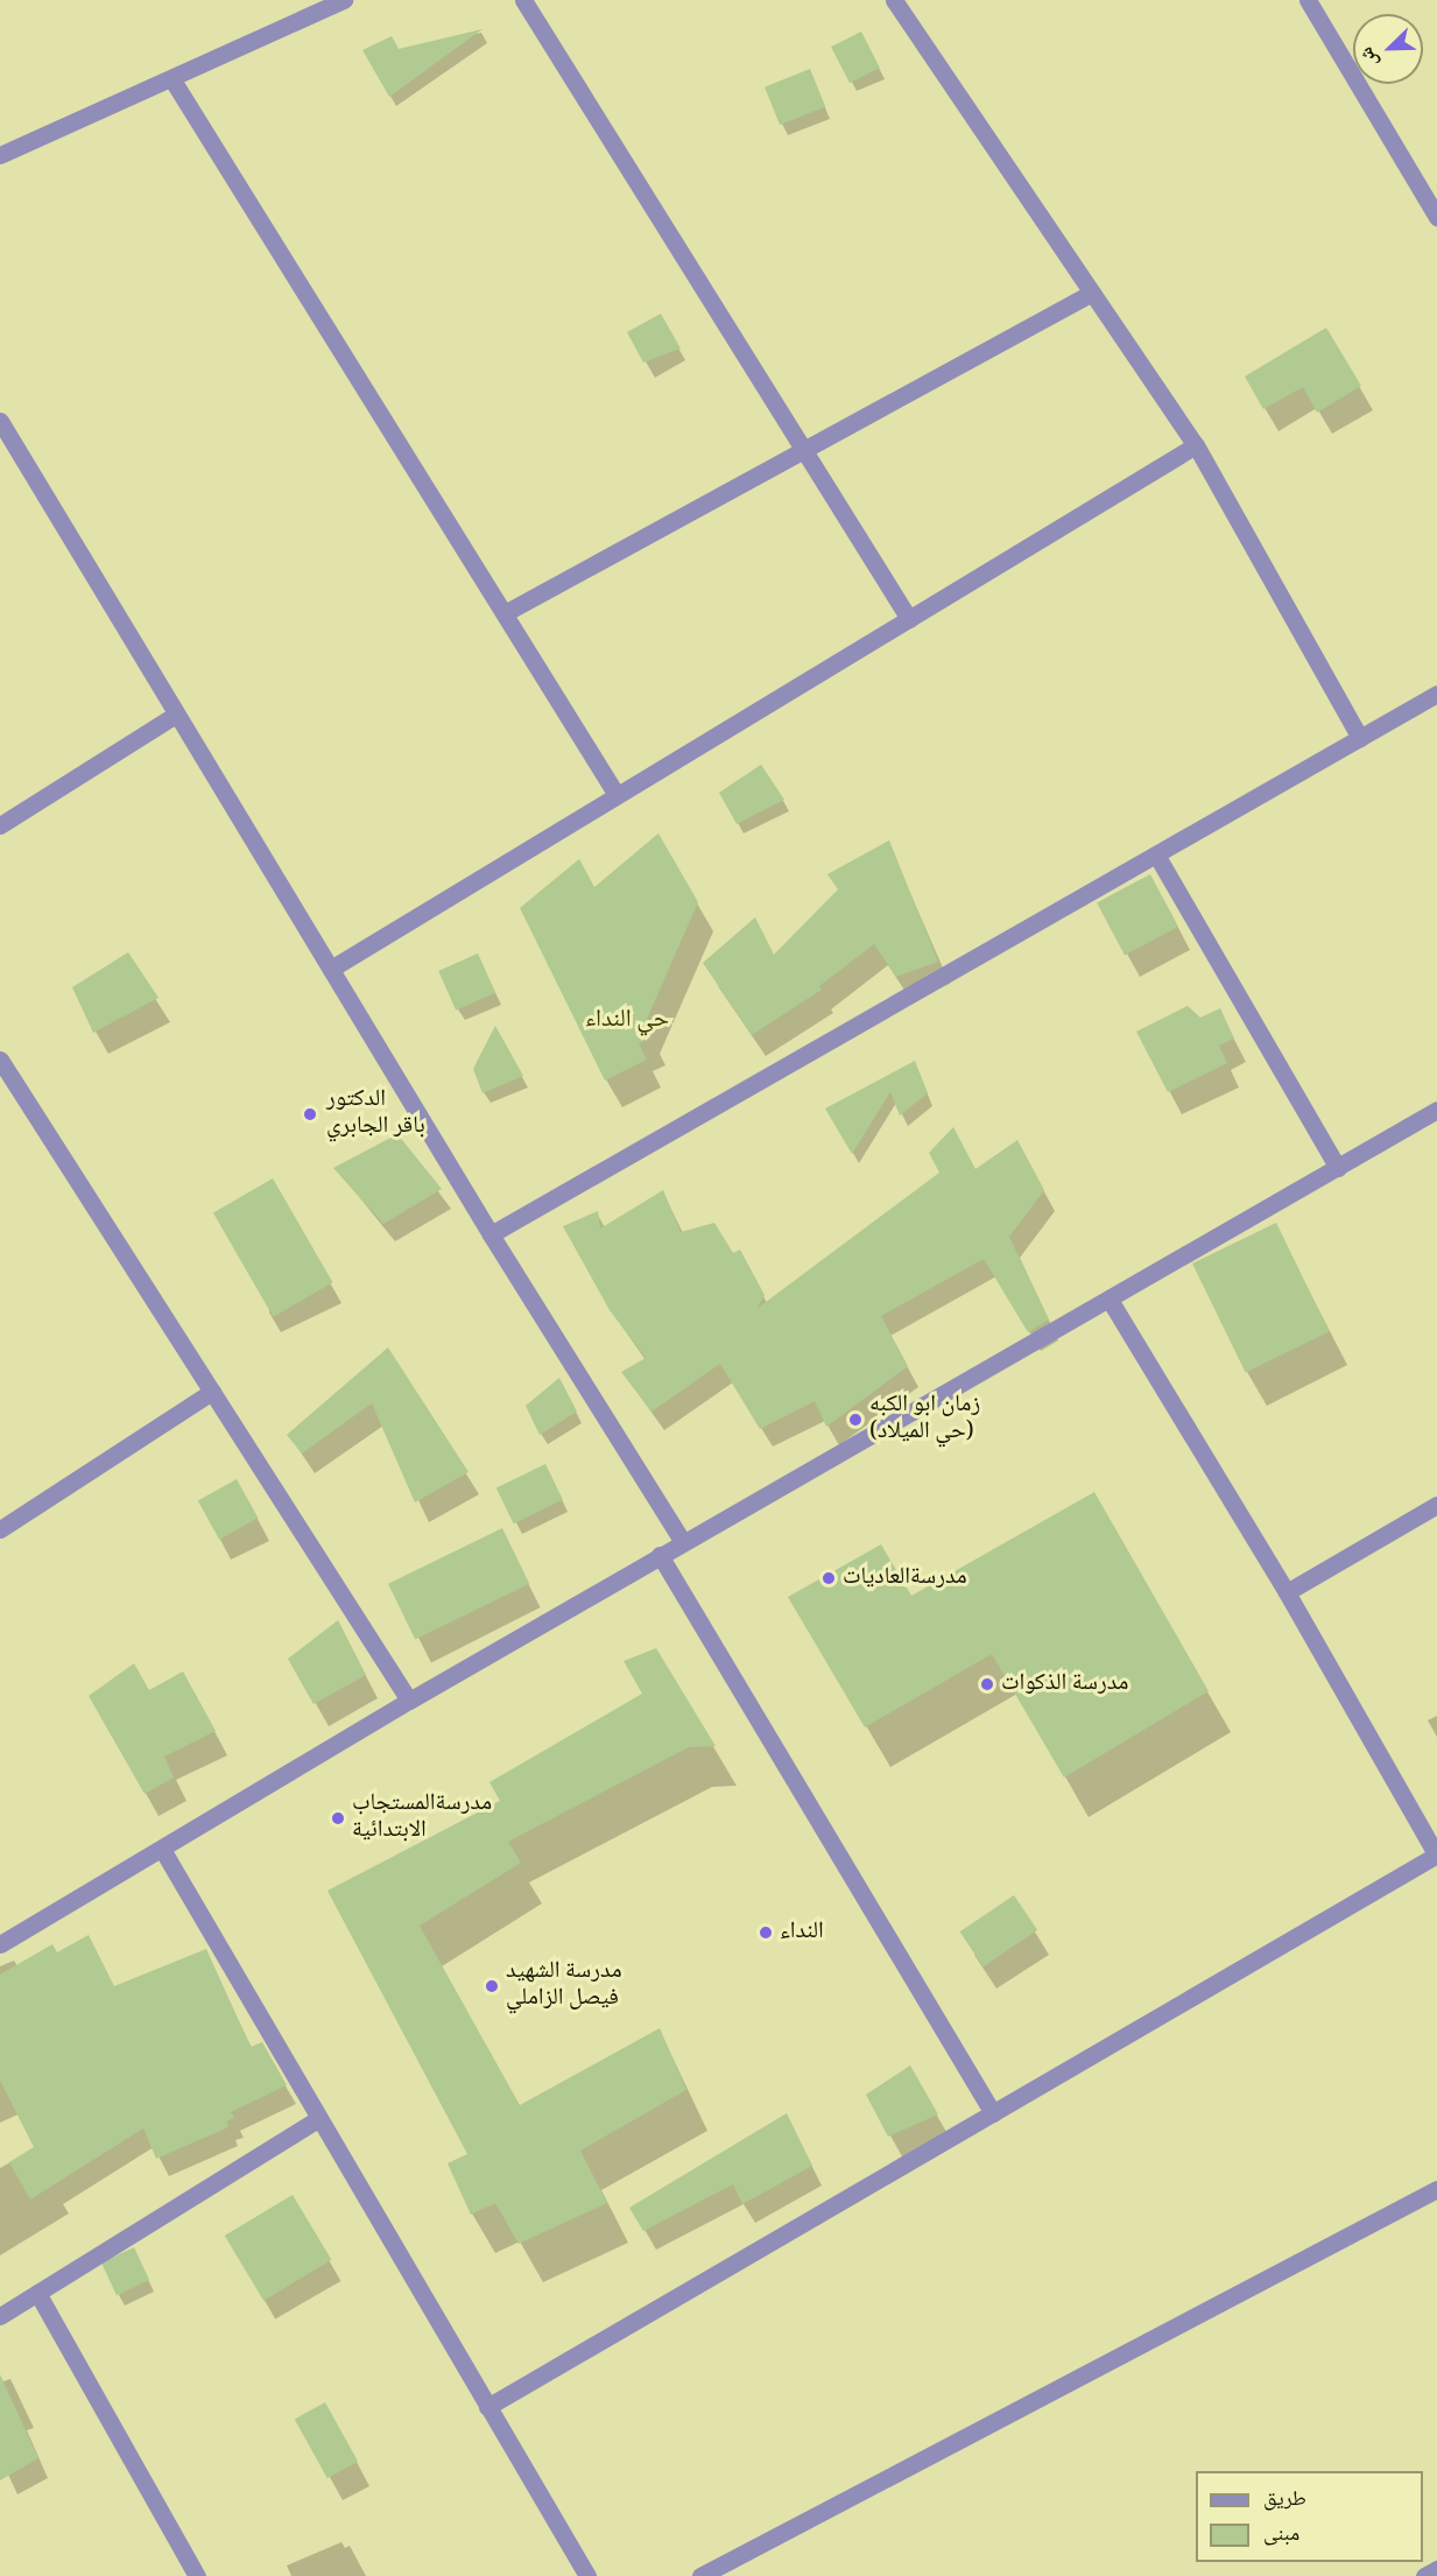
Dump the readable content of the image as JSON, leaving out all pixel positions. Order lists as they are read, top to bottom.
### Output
{
  "districts": ["حي النداء"],
  "places": [
    "الدكتور باقر الجابري",
    "زمان ابو الكبه (حي الميلاد)",
    "مدرسةالعاديات",
    "مدرسة الذكوات",
    "مدرسةالمستجاب الابتدائية",
    "النداء",
    "مدرسة الشهيد فيصل الزاملي"
  ],
  "legend": ["طريق", "مبنى"],
  "north": "bottom left"
}
